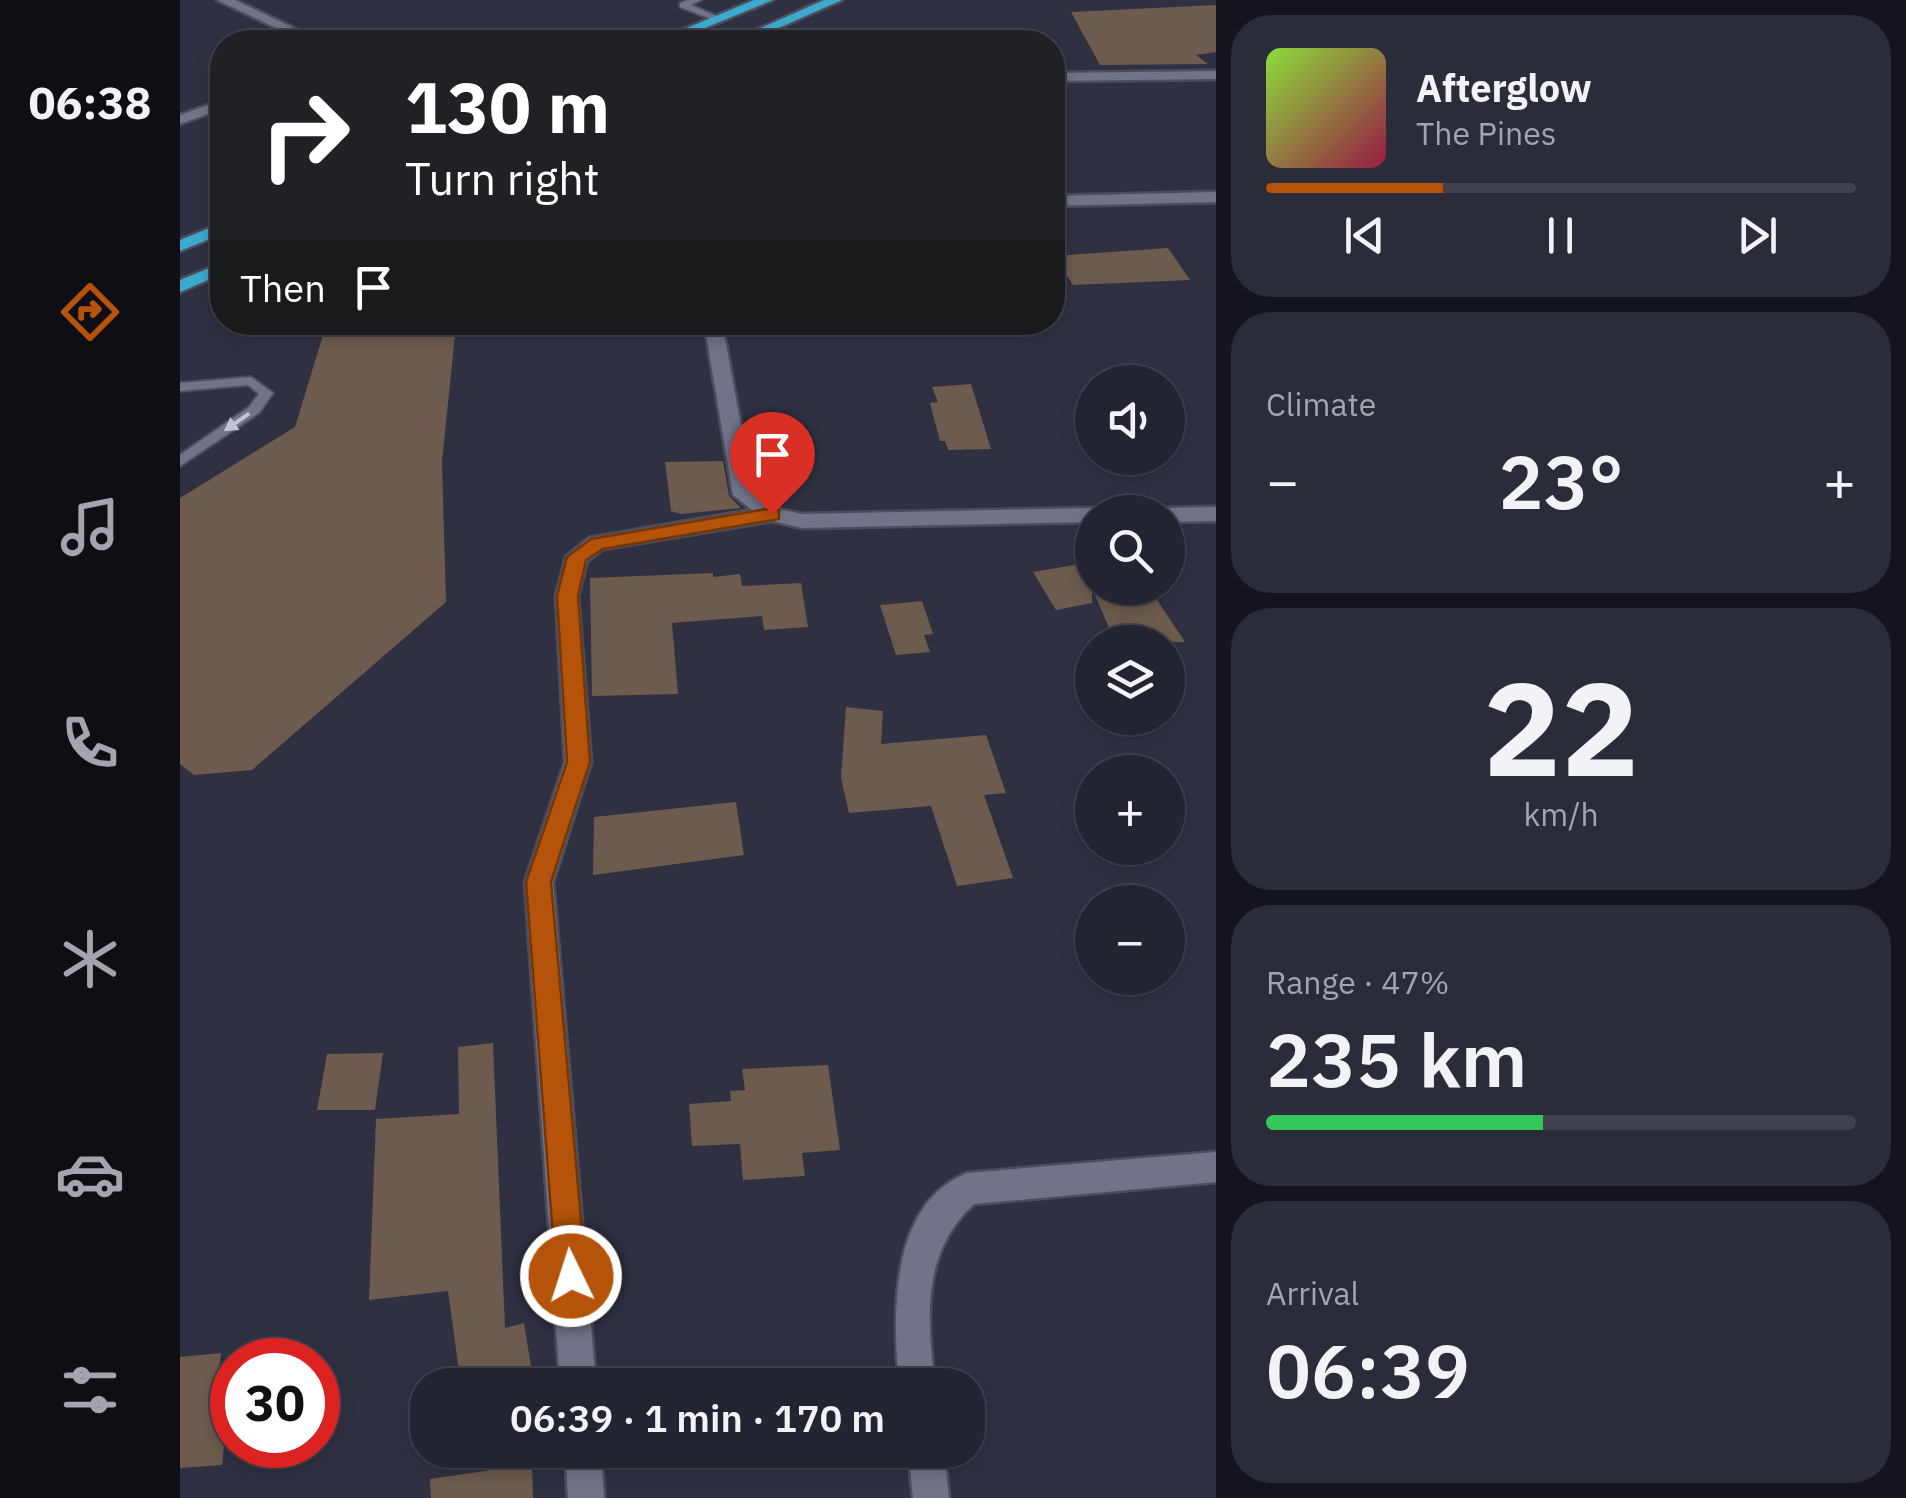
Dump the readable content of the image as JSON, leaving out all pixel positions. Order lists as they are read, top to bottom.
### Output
{
  "page": {
    "tabs": "06:38",
    "turn": ["130 m", "Turn right"],
    "song": ["Afterglow", "The Pines"],
    "then": "Then",
    "tile": [
      "Climate",
      ["22", "km/h"],
      ["Range · 47%", "235 km"],
      ["Arrival", "06:39"]
    ],
    "map_buttons": ["+", "−"],
    "heat": ["−", "23°", "+"],
    "limit": "30",
    "trip": "06:39 · 1 min · 170 m"
  }
}
